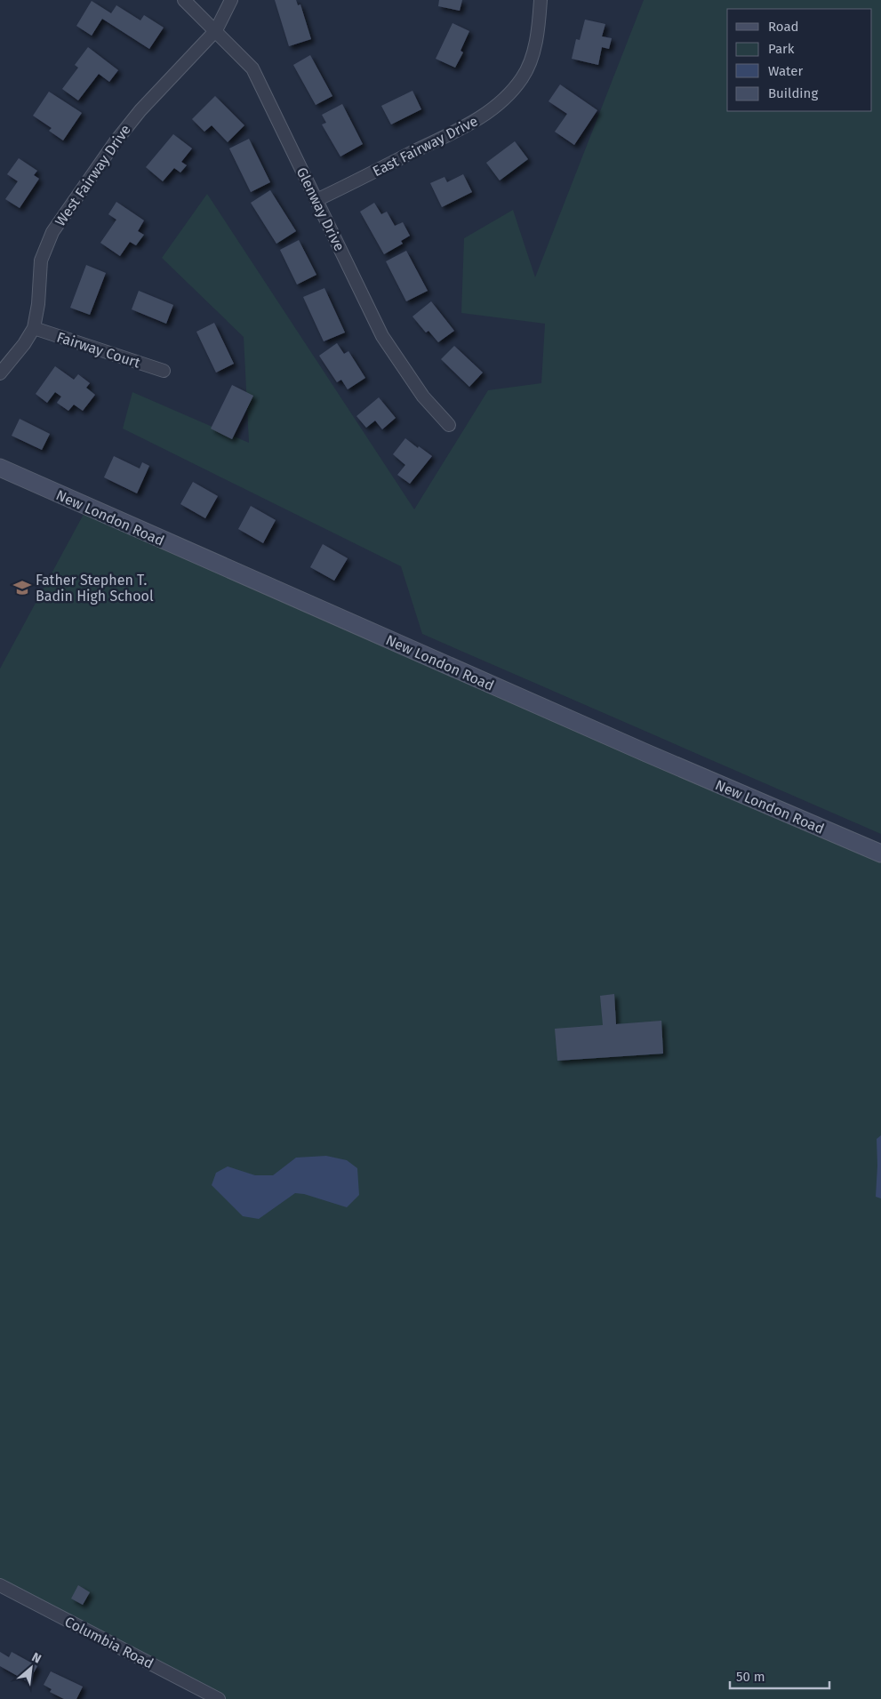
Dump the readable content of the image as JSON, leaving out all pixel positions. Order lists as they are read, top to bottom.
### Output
{
  "streets": {
    "street": [
      "East Fairway Drive",
      "West Fairway Drive",
      "Glenway Drive",
      "Fairway Court",
      "New London Road",
      "Columbia Road"
    ]
  },
  "crossings": [
    ["East Fairway Drive", "Glenway Drive"],
    ["West Fairway Drive", "Glenway Drive"],
    ["West Fairway Drive", "Fairway Court"]
  ],
  "places": {
    "school or university": ["Father Stephen T. Badin High School"]
  },
  "legend": [
    "Road",
    "Park",
    "Water",
    "Building"
  ],
  "scale_bar": "50 m",
  "north": "top right"
}
